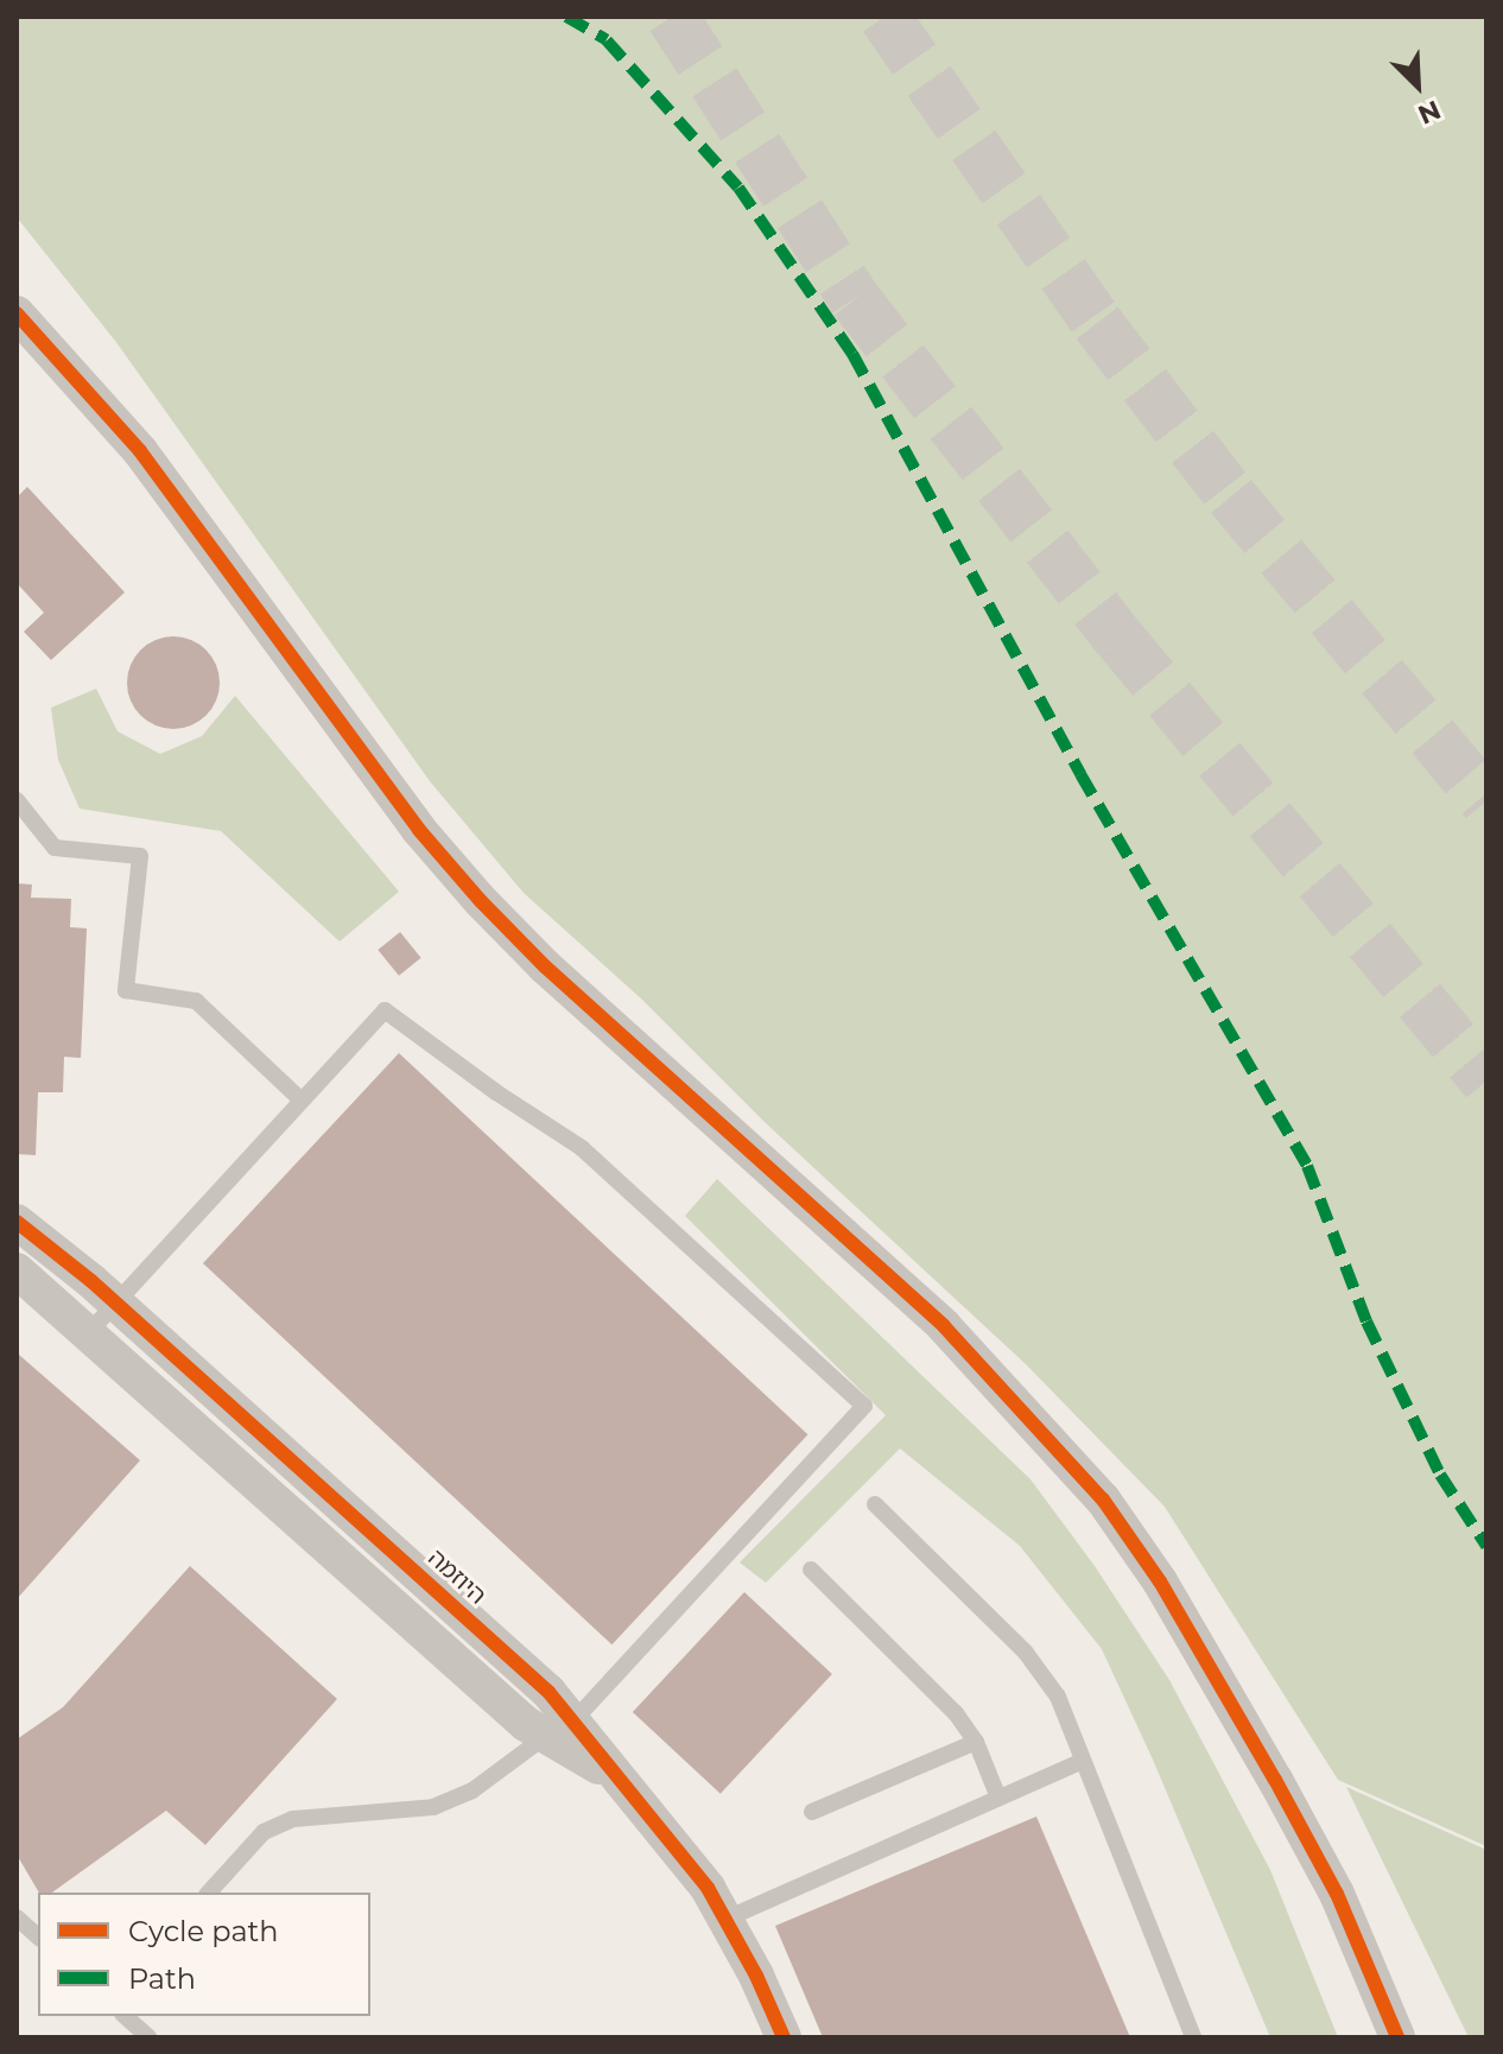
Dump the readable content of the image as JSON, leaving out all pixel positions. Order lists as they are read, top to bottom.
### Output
{
  "streets": {
    "street": ["היוזמה"]
  },
  "legend": ["Cycle path", "Path"],
  "north": "bottom right"
}
